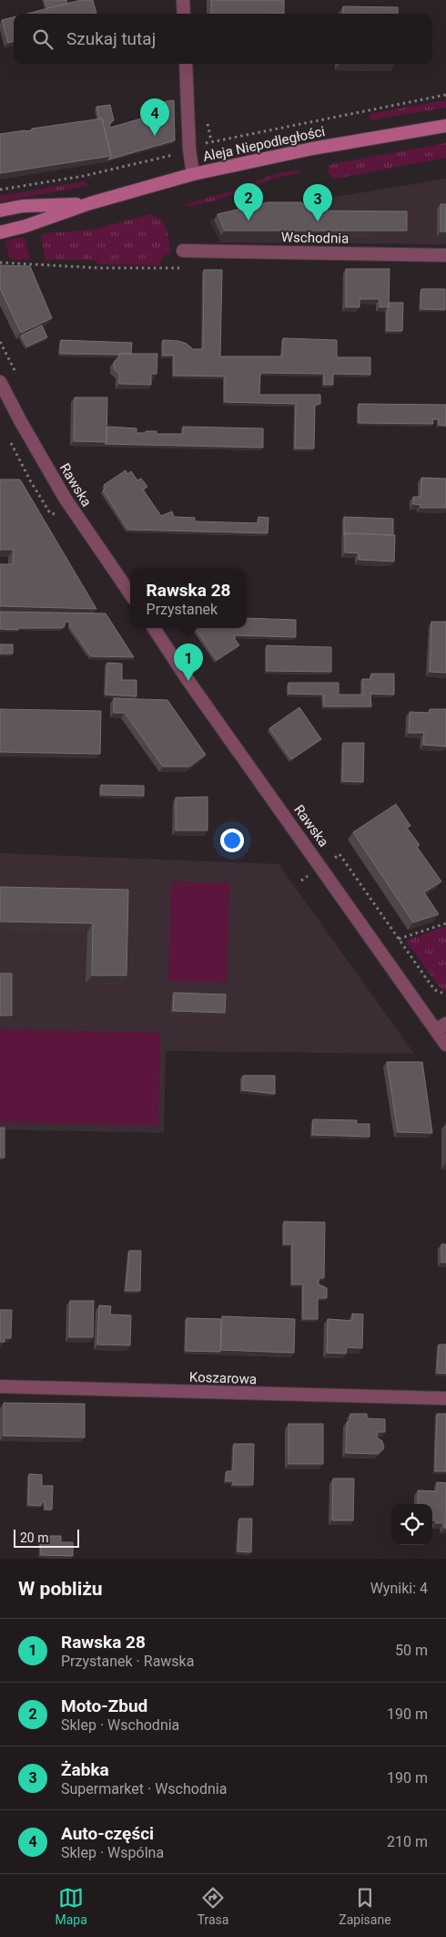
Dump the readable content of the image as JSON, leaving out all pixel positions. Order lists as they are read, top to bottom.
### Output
{
  "streets": {
    "main road": ["Aleja Niepodległości"],
    "street": ["Wschodnia", "Rawska", "Koszarowa"]
  },
  "scale_bar": "20 m",
  "page": {
    "search": "Szukaj tutaj",
    "pins": [
      "4",
      "2",
      "3",
      "1"
    ],
    "popup": ["Rawska 28", "Przystanek"],
    "scale": "20 m",
    "heading": ["W pobliżu", "Wyniki: 4"],
    "list": [
      {
        "mark": "1",
        "name": "Rawska 28",
        "note": "Przystanek · Rawska",
        "value": "50 m"
      },
      {
        "mark": "2",
        "name": "Moto-Zbud",
        "note": "Sklep · Wschodnia",
        "value": "190 m"
      },
      {
        "mark": "3",
        "name": "Żabka",
        "note": "Supermarket · Wschodnia",
        "value": "190 m"
      },
      {
        "mark": "4",
        "name": "Auto-części",
        "note": "Sklep · Wspólna",
        "value": "210 m"
      }
    ],
    "nav": ["Mapa", "Trasa", "Zapisane"]
  }
}
